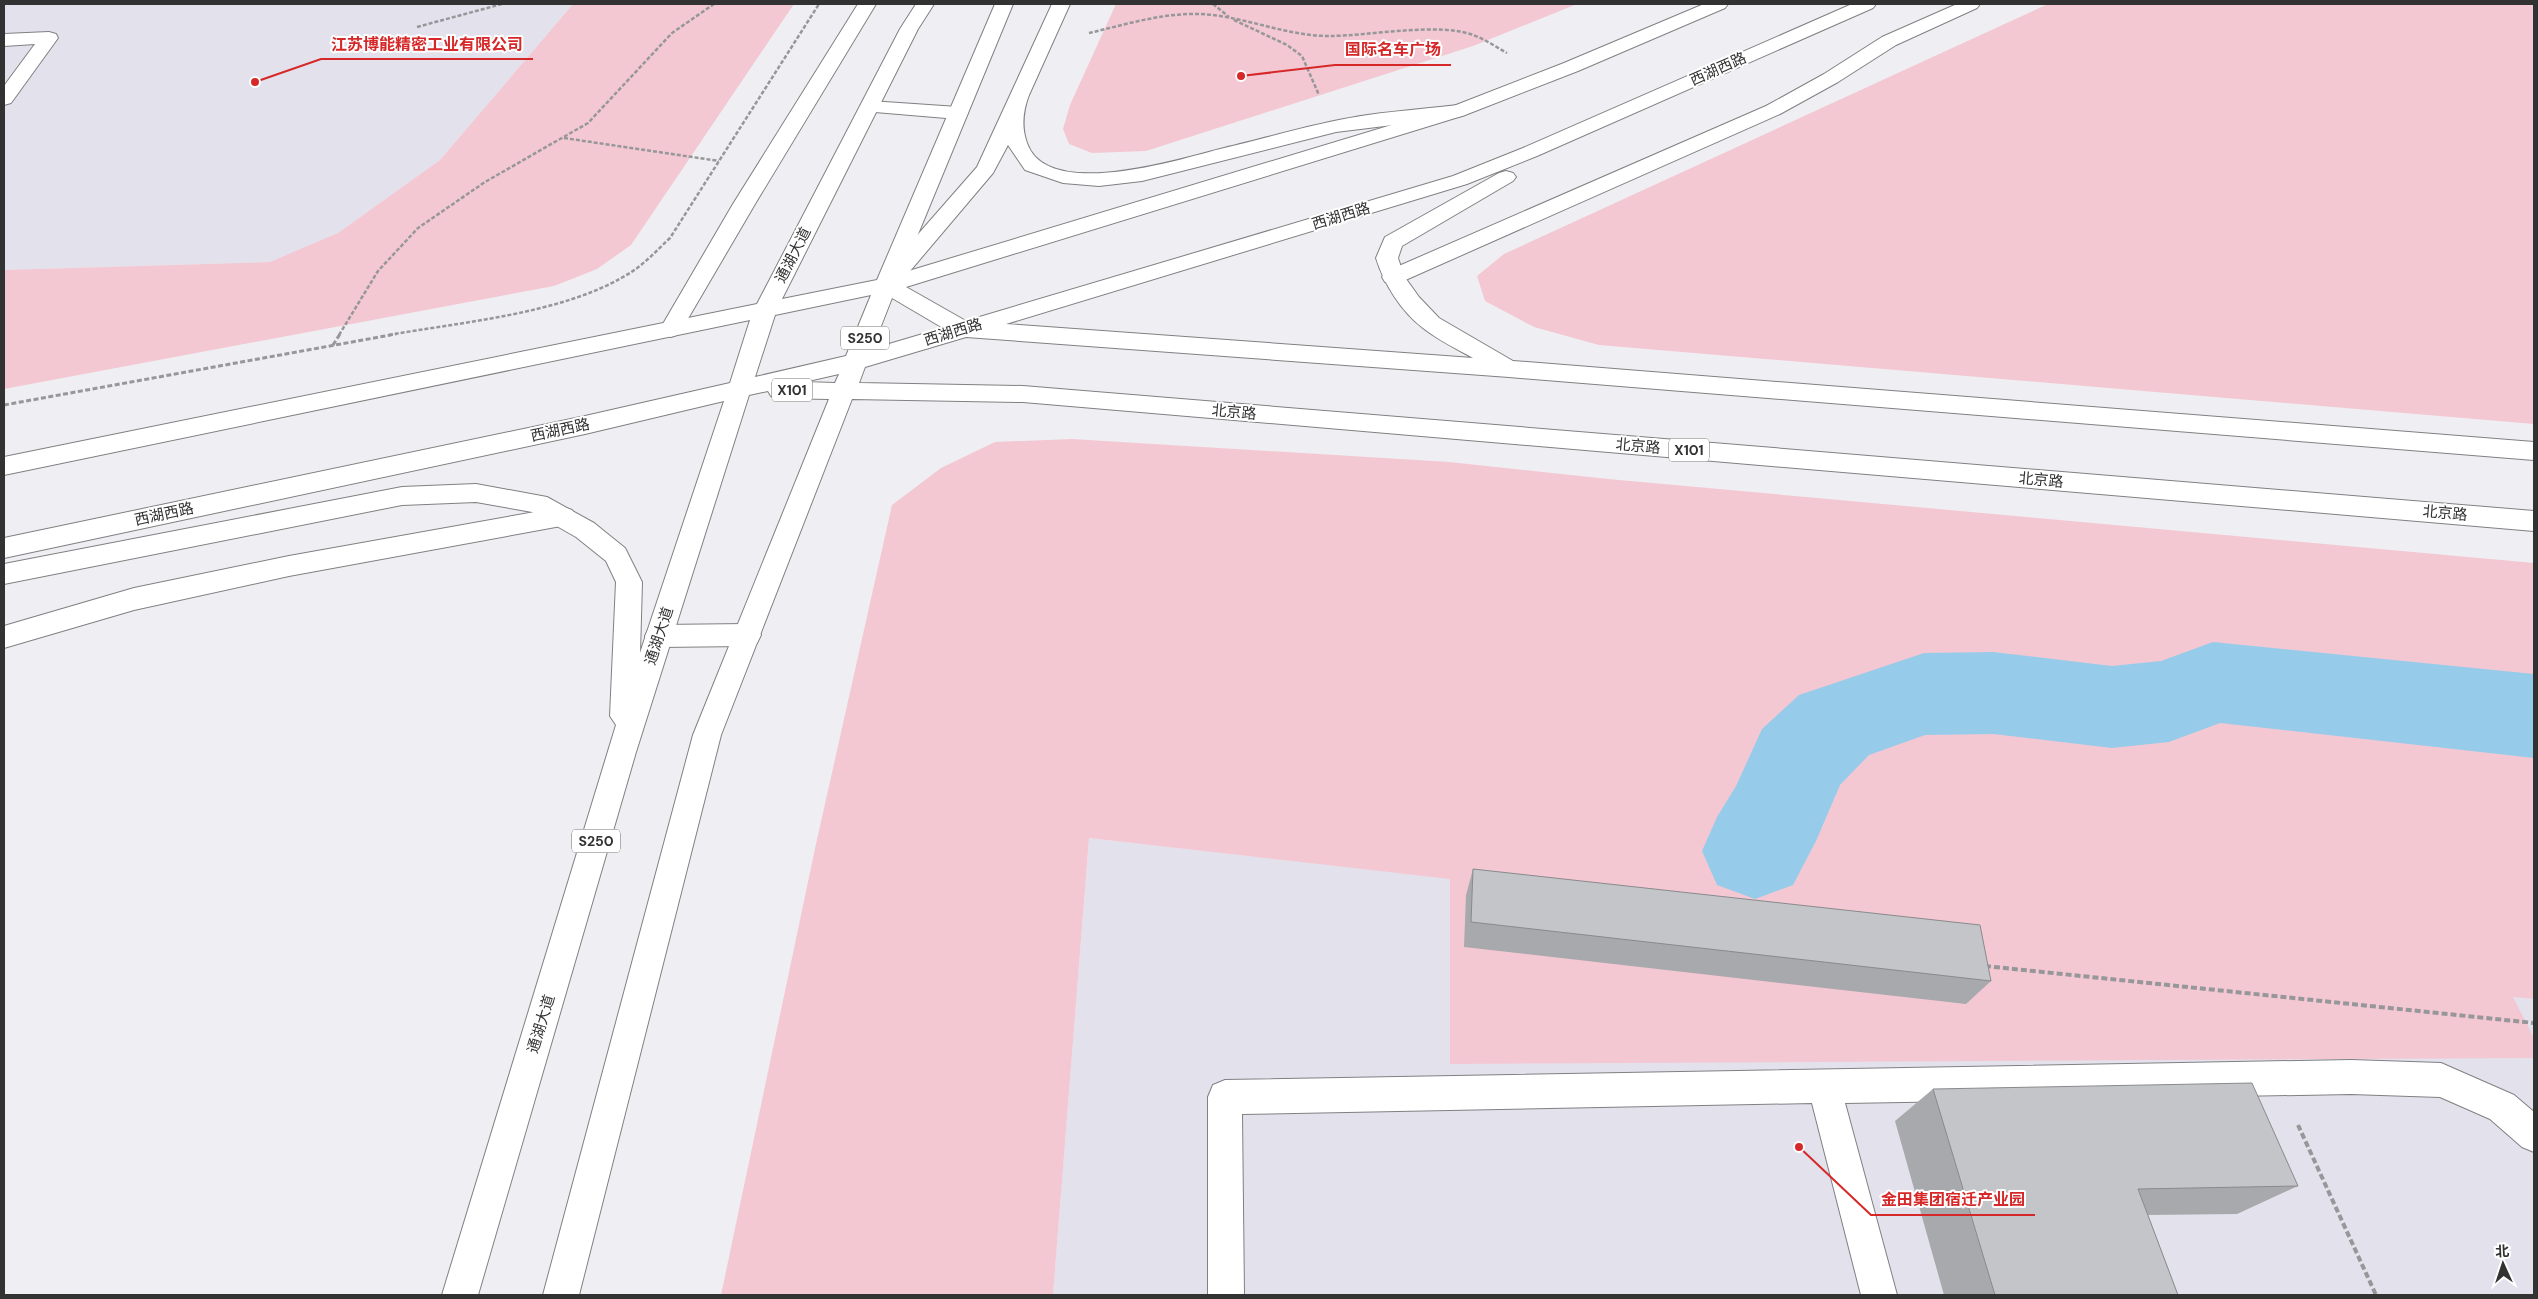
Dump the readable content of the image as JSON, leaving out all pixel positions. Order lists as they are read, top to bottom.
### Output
{
  "streets": {
    "main road": [
      "西湖西路",
      "通湖大道",
      "S250",
      "X101",
      "北京路"
    ]
  },
  "crossings": [
    ["西湖西路", "通湖大道"],
    ["西湖西路", "S250"],
    ["西湖西路", "北京路"],
    ["通湖大道", "北京路"],
    ["S250", "北京路"]
  ],
  "places": ["国际名车广场", "江苏博能精密工业有限公司", "金田集团宿迁产业园"],
  "north": "top"
}
